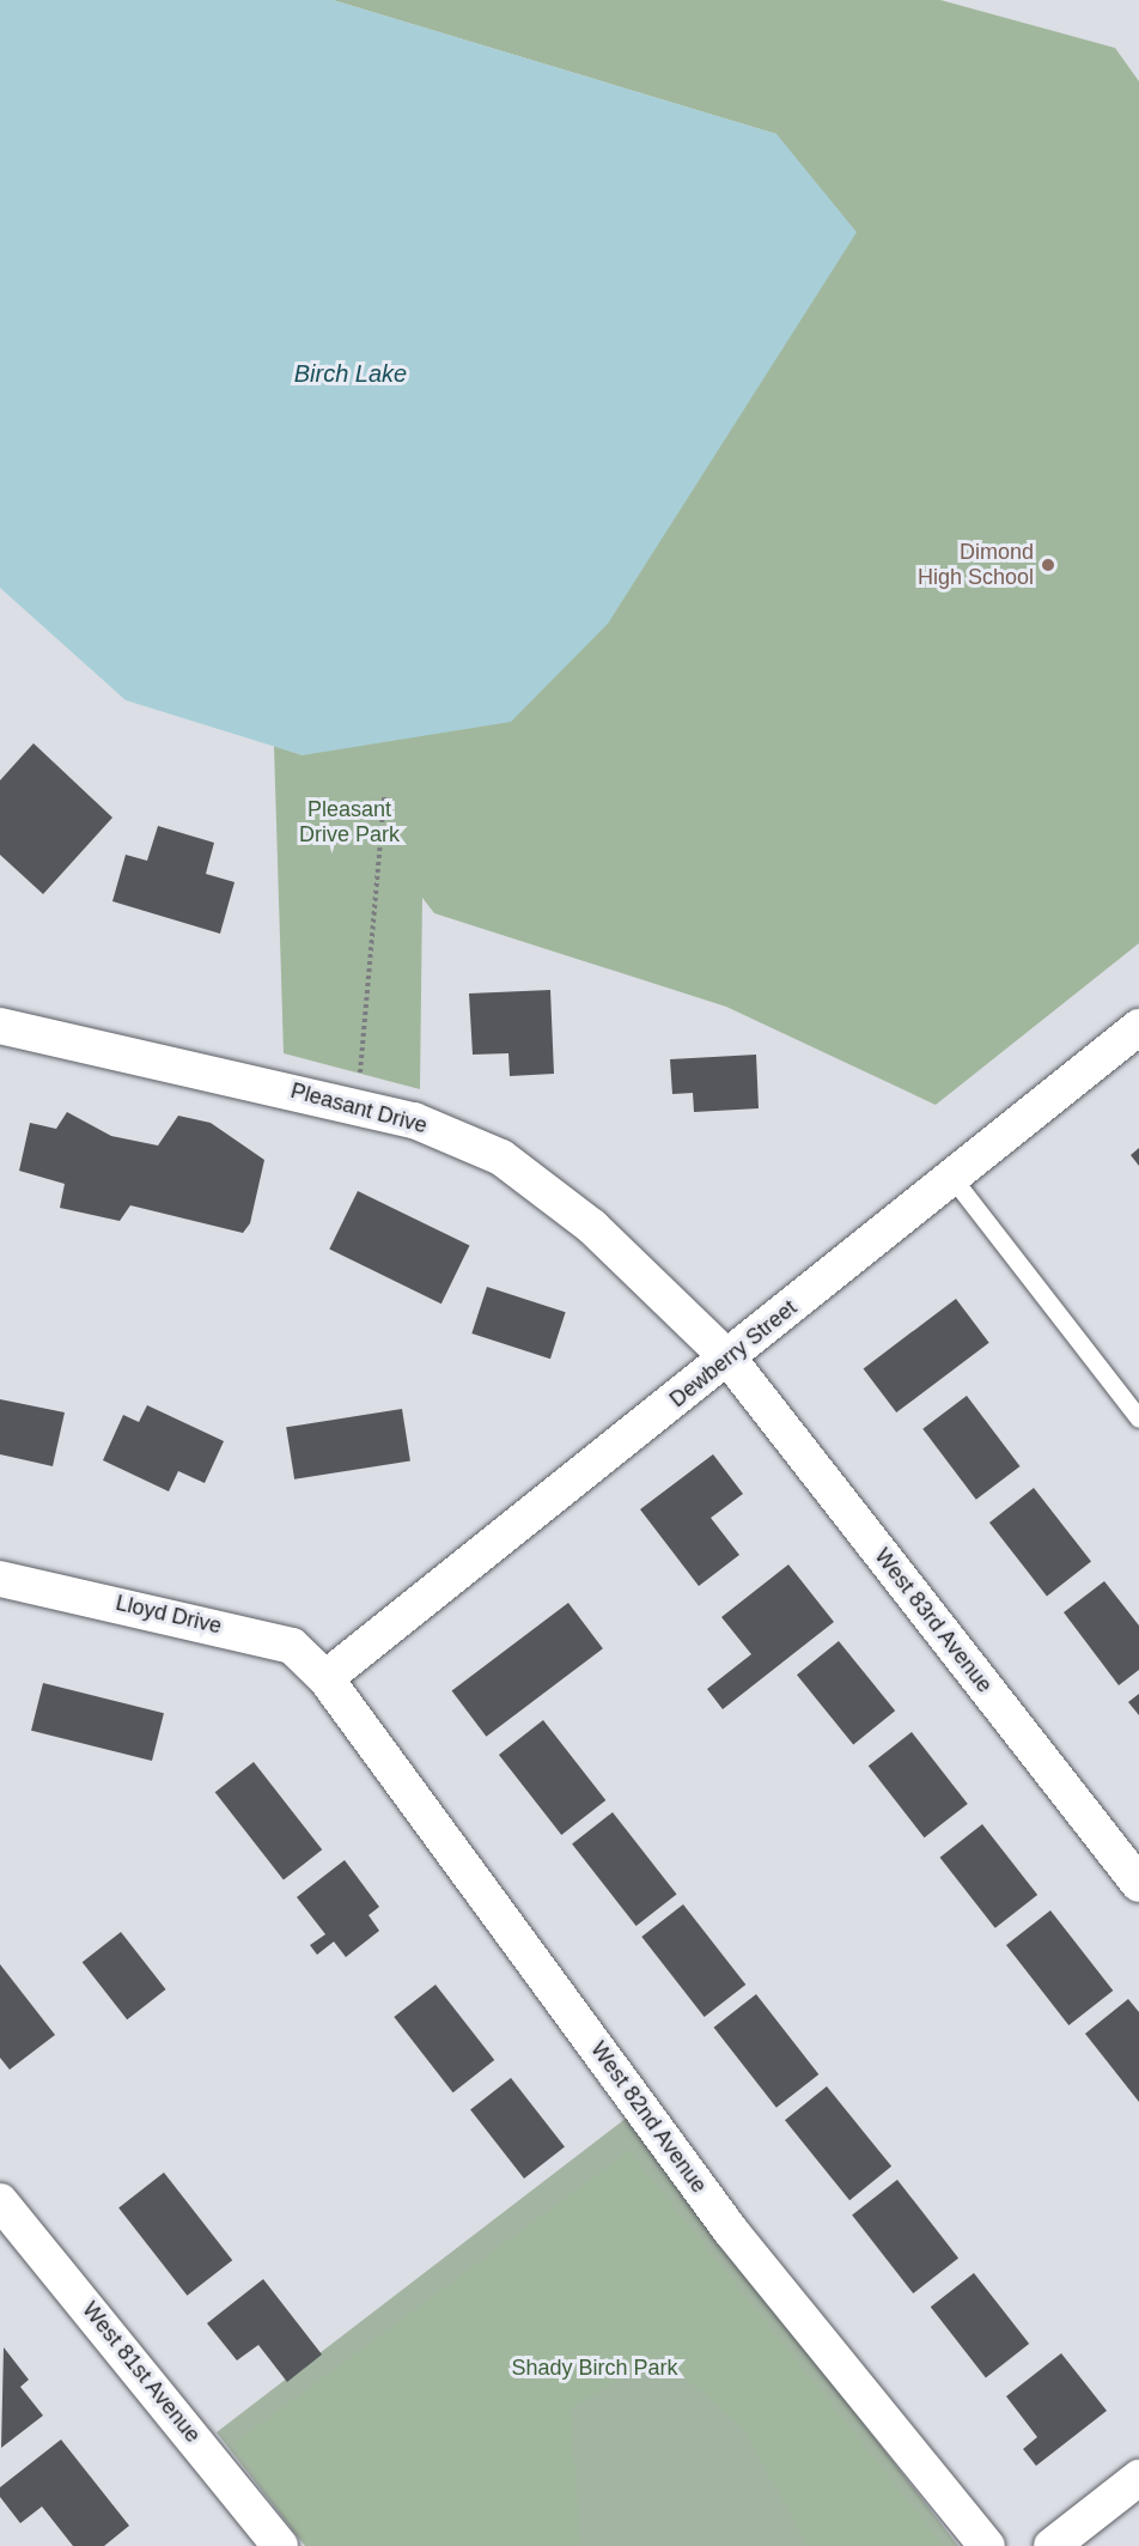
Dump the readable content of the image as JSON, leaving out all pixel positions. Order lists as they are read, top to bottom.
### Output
{
  "streets": {
    "street": [
      "Pleasant Drive",
      "Dewberry Street",
      "Lloyd Drive",
      "West 83rd Avenue",
      "West 82nd Avenue",
      "West 81st Avenue"
    ]
  },
  "crossings": [
    ["Pleasant Drive", "Dewberry Street"],
    ["Pleasant Drive", "West 83rd Avenue"],
    ["Dewberry Street", "Lloyd Drive"],
    ["Dewberry Street", "West 83rd Avenue"],
    ["Dewberry Street", "West 82nd Avenue"],
    ["Lloyd Drive", "West 82nd Avenue"]
  ],
  "water": ["Birch Lake"],
  "parks": ["Pleasant Drive Park", "Shady Birch Park"],
  "places": ["Dimond High School"]
}
